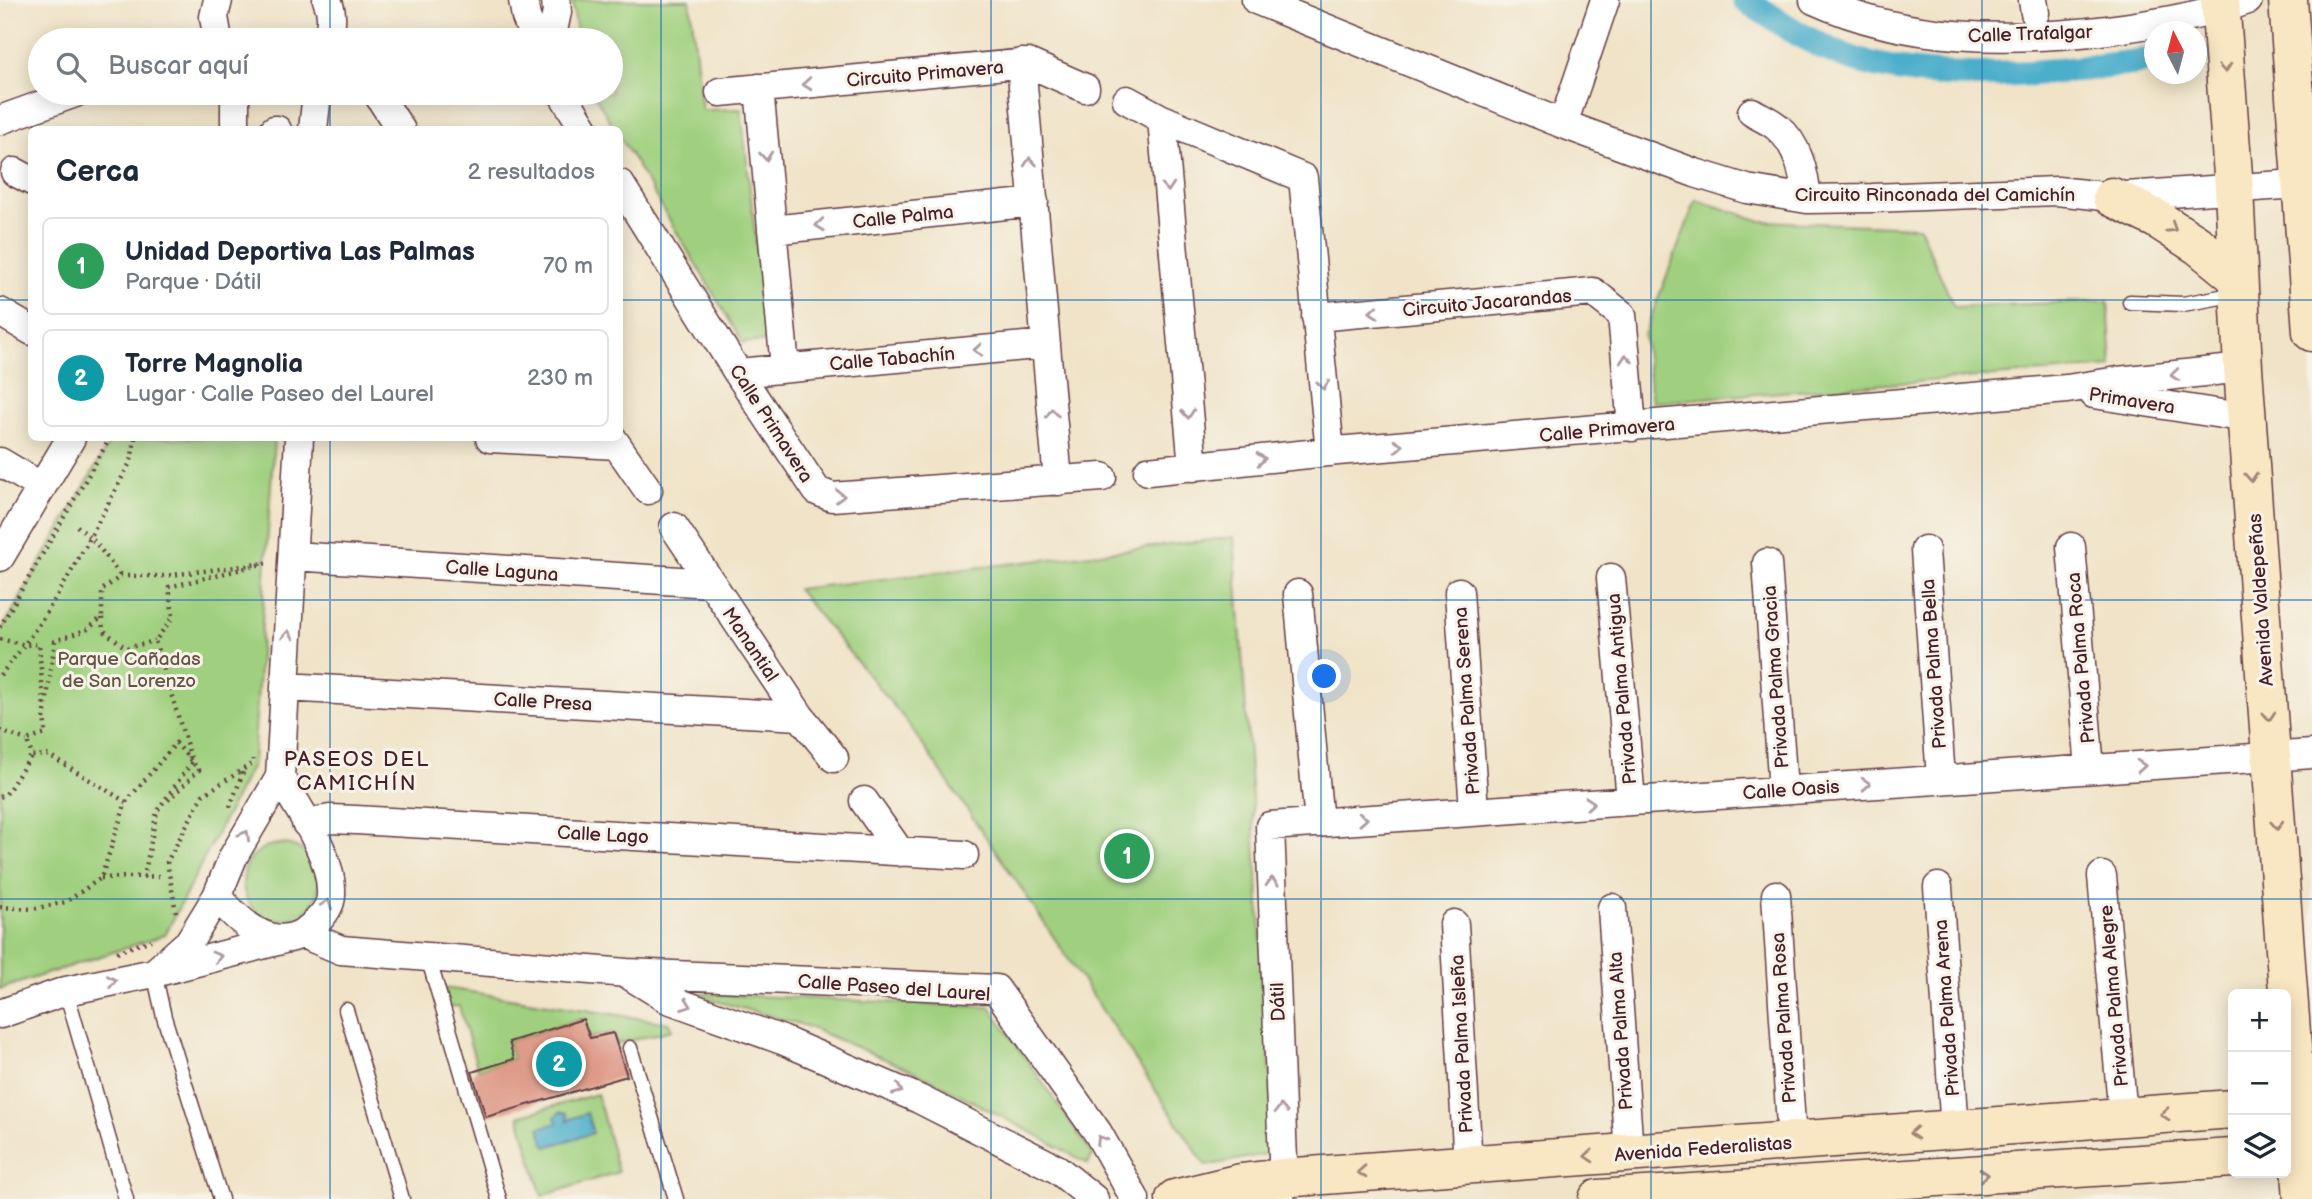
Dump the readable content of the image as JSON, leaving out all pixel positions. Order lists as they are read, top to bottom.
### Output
{
  "streets": {
    "street": [
      "Calle Trafalgar",
      "Circuito Primavera",
      "Circuito Rinconada del Camichín",
      "Calle Palma",
      "Circuito Jacarandas",
      "Calle Tabachín",
      "Primavera",
      "Calle Primavera",
      "Calle Laguna",
      "Avenida Valdepeñas",
      "Manantial",
      "Privada Palma Roca",
      "Privada Palma Bella",
      "Privada Palma Gracia",
      "Privada Palma Antigua",
      "Calle Presa",
      "Privada Palma Serena",
      "Calle Oasis",
      "Calle Lago",
      "Calle Paseo del Laurel",
      "Privada Palma Alegre",
      "Dátil",
      "Privada Palma Arena",
      "Privada Palma Rosa",
      "Privada Palma Alta",
      "Privada Palma Isleña",
      "Avenida Federalistas"
    ]
  },
  "crossings": [
    ["Calle Trafalgar", "Avenida Valdepeñas"],
    ["Circuito Rinconada del Camichín", "Avenida Valdepeñas"],
    ["Circuito Jacarandas", "Calle Primavera"],
    ["Calle Tabachín", "Calle Primavera"],
    ["Primavera", "Calle Primavera"],
    ["Primavera", "Avenida Valdepeñas"],
    ["Calle Laguna", "Manantial"],
    ["Avenida Valdepeñas", "Calle Oasis"],
    ["Manantial", "Calle Presa"],
    ["Privada Palma Roca", "Calle Oasis"],
    ["Privada Palma Bella", "Calle Oasis"],
    ["Privada Palma Gracia", "Calle Oasis"],
    ["Privada Palma Antigua", "Calle Oasis"],
    ["Privada Palma Serena", "Calle Oasis"],
    ["Calle Oasis", "Dátil"],
    ["Privada Palma Alegre", "Avenida Federalistas"],
    ["Dátil", "Avenida Federalistas"],
    ["Privada Palma Arena", "Avenida Federalistas"],
    ["Privada Palma Rosa", "Avenida Federalistas"],
    ["Privada Palma Alta", "Avenida Federalistas"],
    ["Privada Palma Isleña", "Avenida Federalistas"]
  ],
  "one_way": [
    "Circuito Primavera",
    "Calle Palma",
    "Calle Tabachín",
    "Calle Primavera",
    "Avenida Valdepeñas",
    "Calle Oasis",
    "Dátil"
  ],
  "districts": ["PASEOS DEL CAMICHÍN"],
  "parks": ["Parque Cañadas de San Lorenzo"],
  "north": "top",
  "page": {
    "search": "Buscar aquí",
    "heading": ["Cerca", "2 resultados"],
    "list": [
      {
        "mark": "1",
        "name": "Unidad Deportiva Las Palmas",
        "note": "Parque · Dátil",
        "value": "70 m"
      },
      {
        "mark": "2",
        "name": "Torre Magnolia",
        "note": "Lugar · Calle Paseo del Laurel",
        "value": "230 m"
      }
    ],
    "pins": ["1", "2"],
    "map_buttons": ["+", "−"]
  }
}
